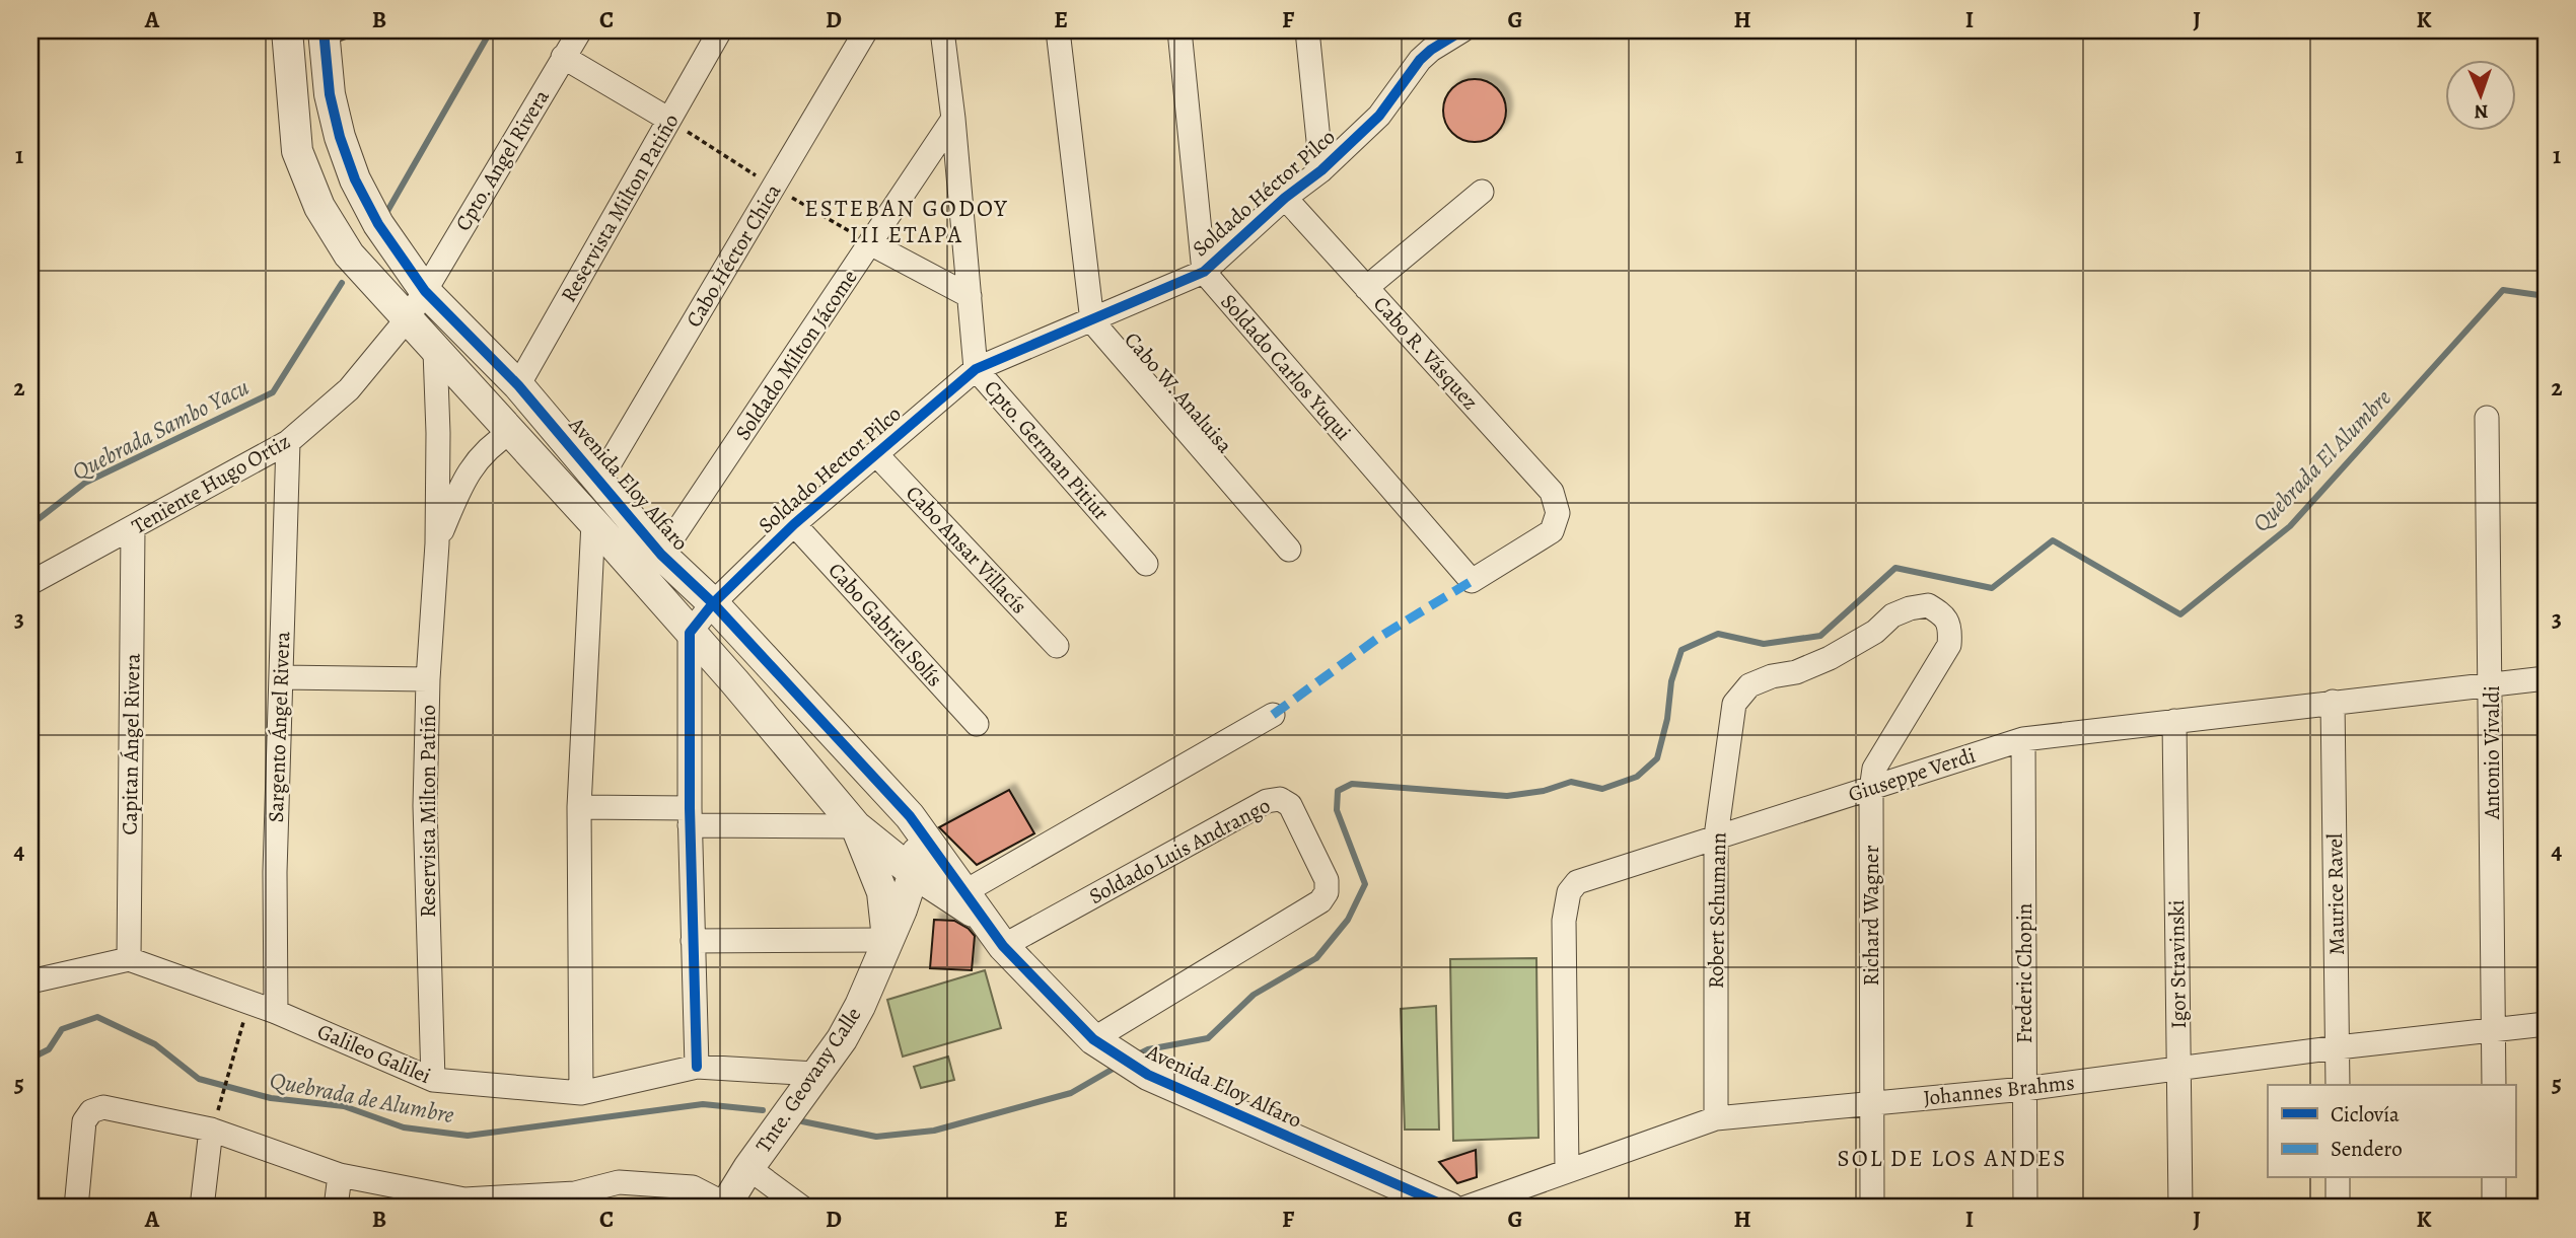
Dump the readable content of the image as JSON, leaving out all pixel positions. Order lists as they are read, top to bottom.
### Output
{
  "streets": {
    "street": [
      "Cpto. Angel Rivera",
      "Soldado Héctor Pilco",
      "Reservista Milton Patiño",
      "Cabo Héctor Chica",
      "Cabo R. Vásquez",
      "Soldado Milton Jácome",
      "Soldado Carlos Yuqui",
      "Cabo W. Analuisa",
      "Cpto. German Pitiur",
      "Soldado Hector Pilco",
      "Teniente Hugo Ortiz",
      "Avenida Eloy Alfaro",
      "Cabo Ansar Villacís",
      "Cabo Gabriel Solís",
      "Sargento Ángel Rivera",
      "Capitan Ángel Rivera",
      "Antonio Vivaldi",
      "Giuseppe Verdi",
      "Soldado Luis Andrango",
      "Maurice Ravel",
      "Robert Schumann",
      "Richard Wagner",
      "Igor Stravinski",
      "Frederic Chopin",
      "Galileo Galilei",
      "Tnte. Geovany Calle",
      "Johannes Brahms"
    ]
  },
  "crossings": [
    ["Cpto. Angel Rivera", "Teniente Hugo Ortiz"],
    ["Cpto. Angel Rivera", "Avenida Eloy Alfaro"],
    ["Soldado Héctor Pilco", "Cabo R. Vásquez"],
    ["Soldado Héctor Pilco", "Soldado Carlos Yuqui"],
    ["Soldado Héctor Pilco", "Cabo W. Analuisa"],
    ["Soldado Héctor Pilco", "Cpto. German Pitiur"],
    ["Soldado Héctor Pilco", "Soldado Hector Pilco"],
    ["Reservista Milton Patiño", "Avenida Eloy Alfaro"],
    ["Reservista Milton Patiño", "Galileo Galilei"],
    ["Cabo Héctor Chica", "Avenida Eloy Alfaro"],
    ["Cabo R. Vásquez", "Soldado Carlos Yuqui"],
    ["Soldado Milton Jácome", "Cpto. German Pitiur"],
    ["Soldado Milton Jácome", "Avenida Eloy Alfaro"],
    ["Cpto. German Pitiur", "Soldado Hector Pilco"],
    ["Soldado Hector Pilco", "Avenida Eloy Alfaro"],
    ["Soldado Hector Pilco", "Cabo Ansar Villacís"],
    ["Soldado Hector Pilco", "Cabo Gabriel Solís"],
    ["Teniente Hugo Ortiz", "Avenida Eloy Alfaro"],
    ["Teniente Hugo Ortiz", "Sargento Ángel Rivera"],
    ["Teniente Hugo Ortiz", "Capitan Ángel Rivera"],
    ["Avenida Eloy Alfaro", "Soldado Luis Andrango"],
    ["Avenida Eloy Alfaro", "Tnte. Geovany Calle"],
    ["Sargento Ángel Rivera", "Galileo Galilei"],
    ["Capitan Ángel Rivera", "Galileo Galilei"],
    ["Antonio Vivaldi", "Giuseppe Verdi"],
    ["Antonio Vivaldi", "Johannes Brahms"],
    ["Giuseppe Verdi", "Maurice Ravel"],
    ["Giuseppe Verdi", "Robert Schumann"],
    ["Giuseppe Verdi", "Richard Wagner"],
    ["Giuseppe Verdi", "Igor Stravinski"],
    ["Giuseppe Verdi", "Frederic Chopin"],
    ["Giuseppe Verdi", "Johannes Brahms"],
    ["Maurice Ravel", "Johannes Brahms"],
    ["Robert Schumann", "Richard Wagner"],
    ["Robert Schumann", "Johannes Brahms"],
    ["Richard Wagner", "Johannes Brahms"],
    ["Igor Stravinski", "Johannes Brahms"],
    ["Frederic Chopin", "Johannes Brahms"],
    ["Galileo Galilei", "Tnte. Geovany Calle"]
  ],
  "districts": ["ESTEBAN GODOY III ETAPA", "SOL DE LOS ANDES"],
  "water": ["Quebrada Sambo Yacu", "Quebrada El Alumbre", "Quebrada de Alumbre"],
  "legend": ["Ciclovía", "Sendero"],
  "north": "bottom",
  "grid": {
    "columns": [
      "A",
      "B",
      "C",
      "D",
      "E",
      "F",
      "G",
      "H",
      "I",
      "J",
      "K"
    ],
    "rows": [
      "1",
      "2",
      "3",
      "4",
      "5"
    ]
  }
}
